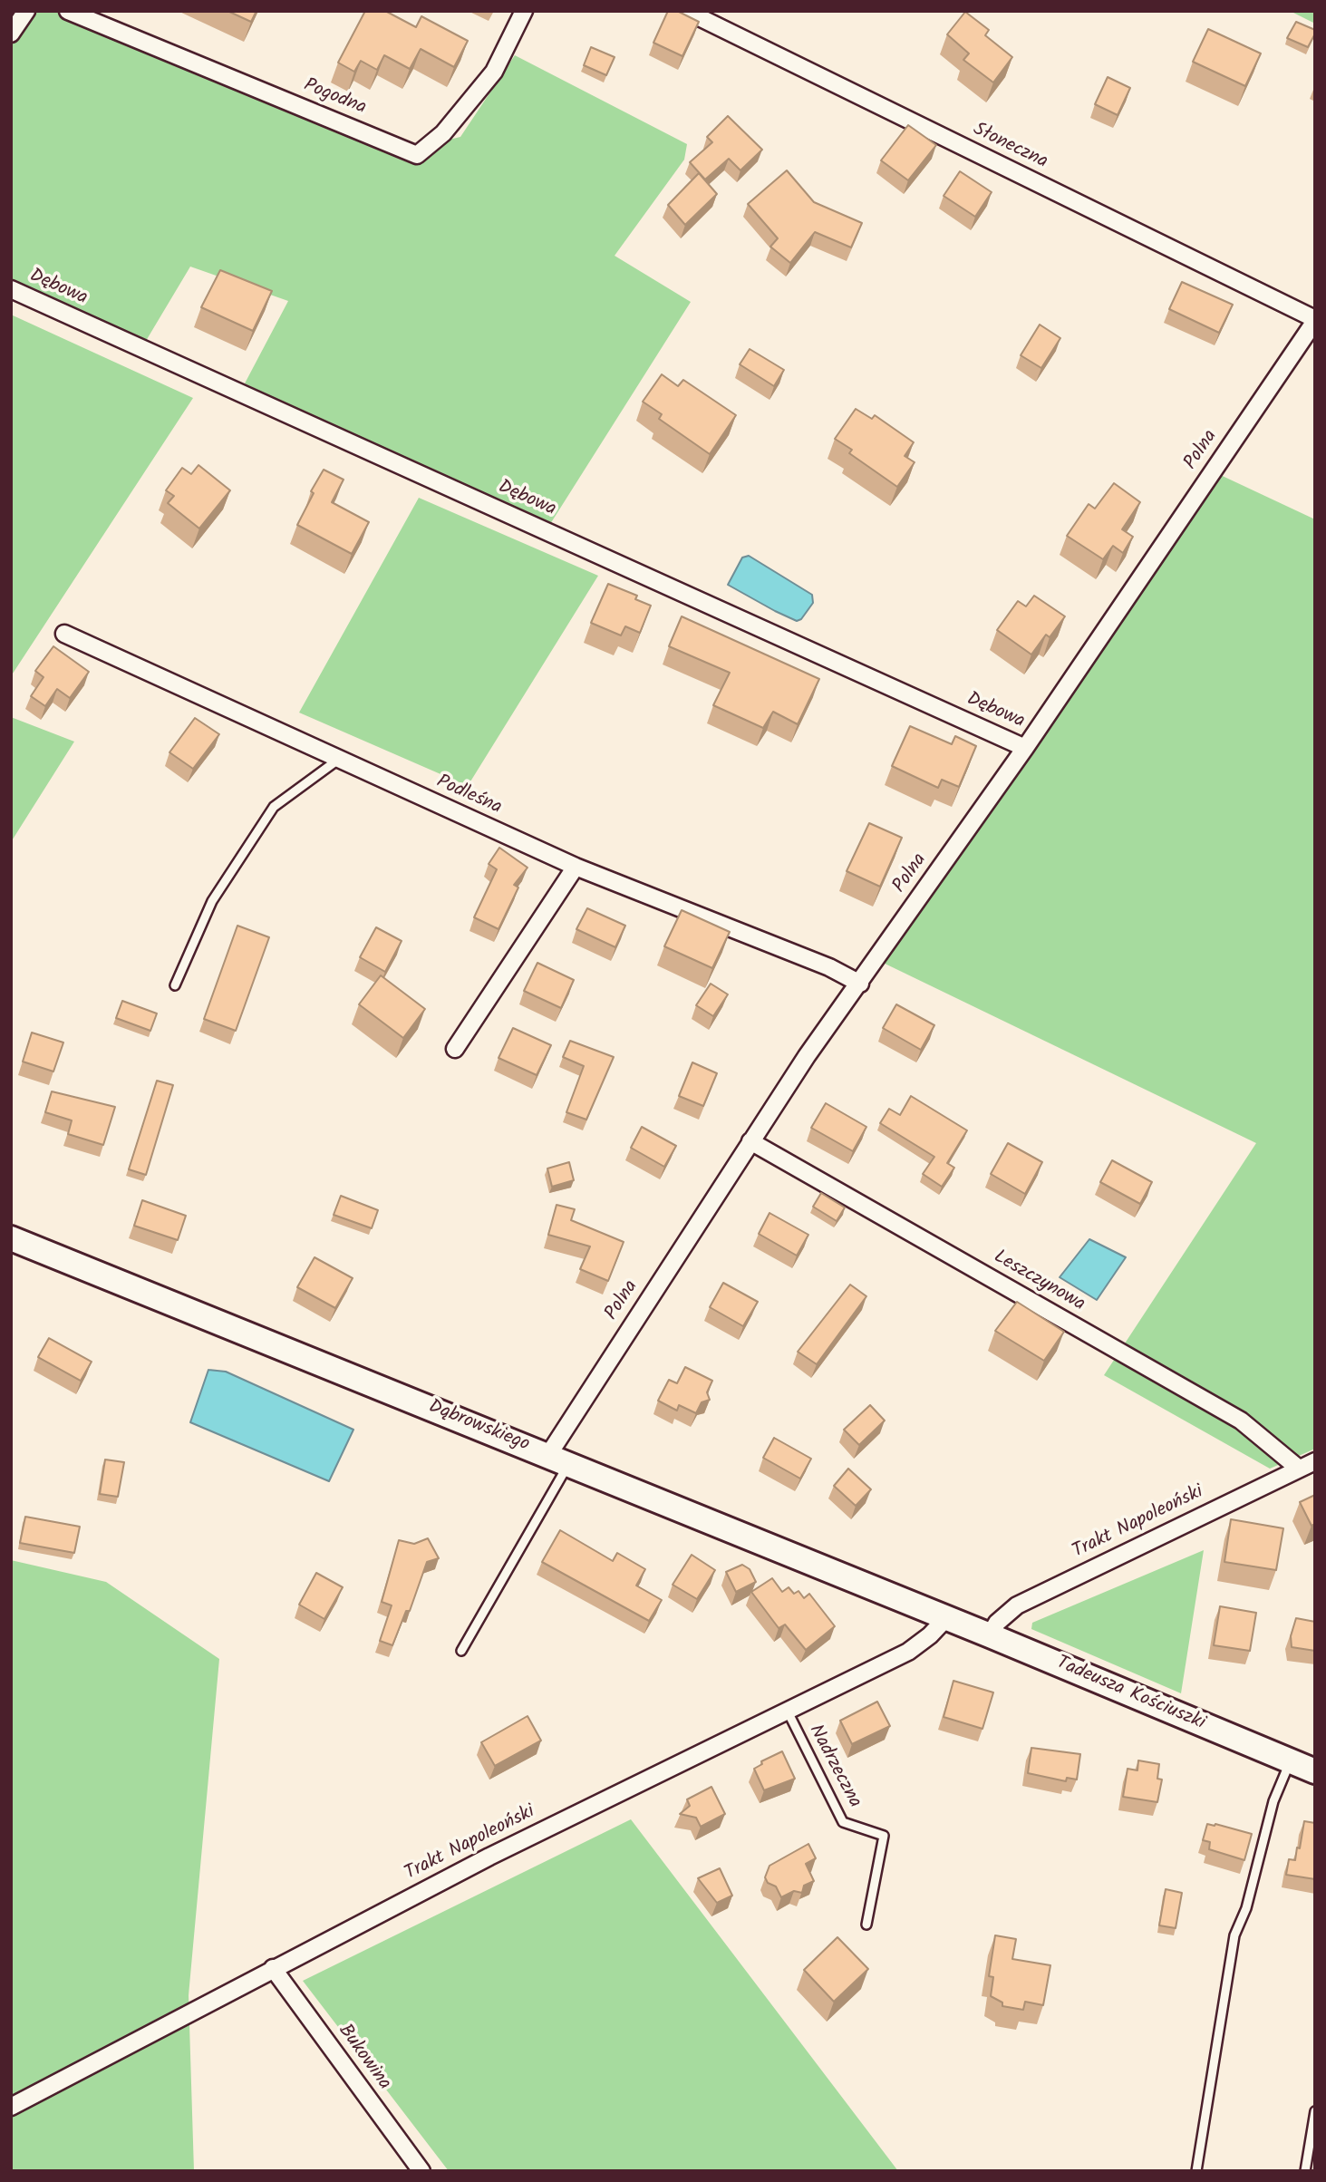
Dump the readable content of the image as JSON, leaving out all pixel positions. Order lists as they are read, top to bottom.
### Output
{
  "streets": {
    "street": [
      "Pogodna",
      "Słoneczna",
      "Dębowa",
      "Polna",
      "Podleśna",
      "Leszczynowa",
      "Dąbrowskiego",
      "Trakt Napoleoński",
      "Tadeusza Kościuszki",
      "Bukowina"
    ],
    "lane": ["Nadrzeczna"]
  },
  "crossings": [
    ["Słoneczna", "Polna"],
    ["Dębowa", "Polna"],
    ["Polna", "Podleśna"],
    ["Polna", "Leszczynowa"],
    ["Polna", "Dąbrowskiego"],
    ["Leszczynowa", "Trakt Napoleoński"],
    ["Dąbrowskiego", "Trakt Napoleoński"],
    ["Dąbrowskiego", "Tadeusza Kościuszki"],
    ["Trakt Napoleoński", "Tadeusza Kościuszki"],
    ["Trakt Napoleoński", "Nadrzeczna"],
    ["Trakt Napoleoński", "Bukowina"]
  ]
}
